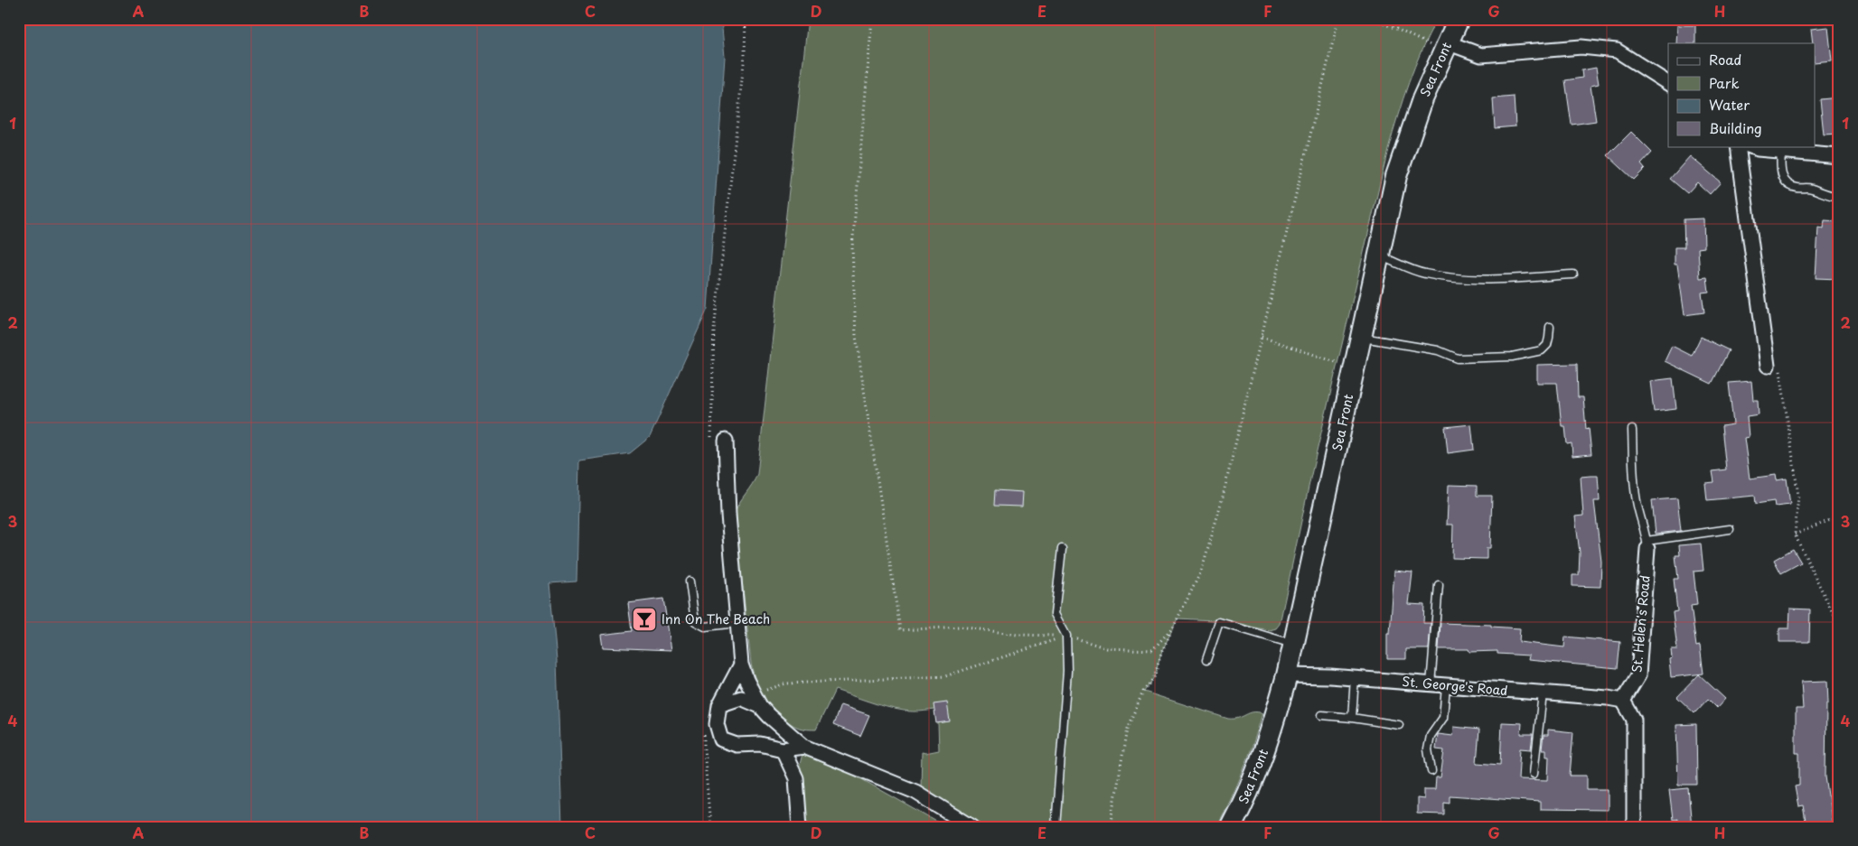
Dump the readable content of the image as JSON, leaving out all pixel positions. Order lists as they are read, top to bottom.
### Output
{
  "streets": {
    "street": ["Sea Front", "St. Helen's Road", "St. George's Road"]
  },
  "crossings": [
    ["Sea Front", "St. George's Road"],
    ["St. Helen's Road", "St. George's Road"]
  ],
  "places": {
    "bar": ["Inn On The Beach"]
  },
  "legend": [
    "Road",
    "Park",
    "Water",
    "Building"
  ],
  "grid": {
    "columns": [
      "A",
      "B",
      "C",
      "D",
      "E",
      "F",
      "G",
      "H"
    ],
    "rows": [
      "1",
      "2",
      "3",
      "4"
    ]
  }
}
